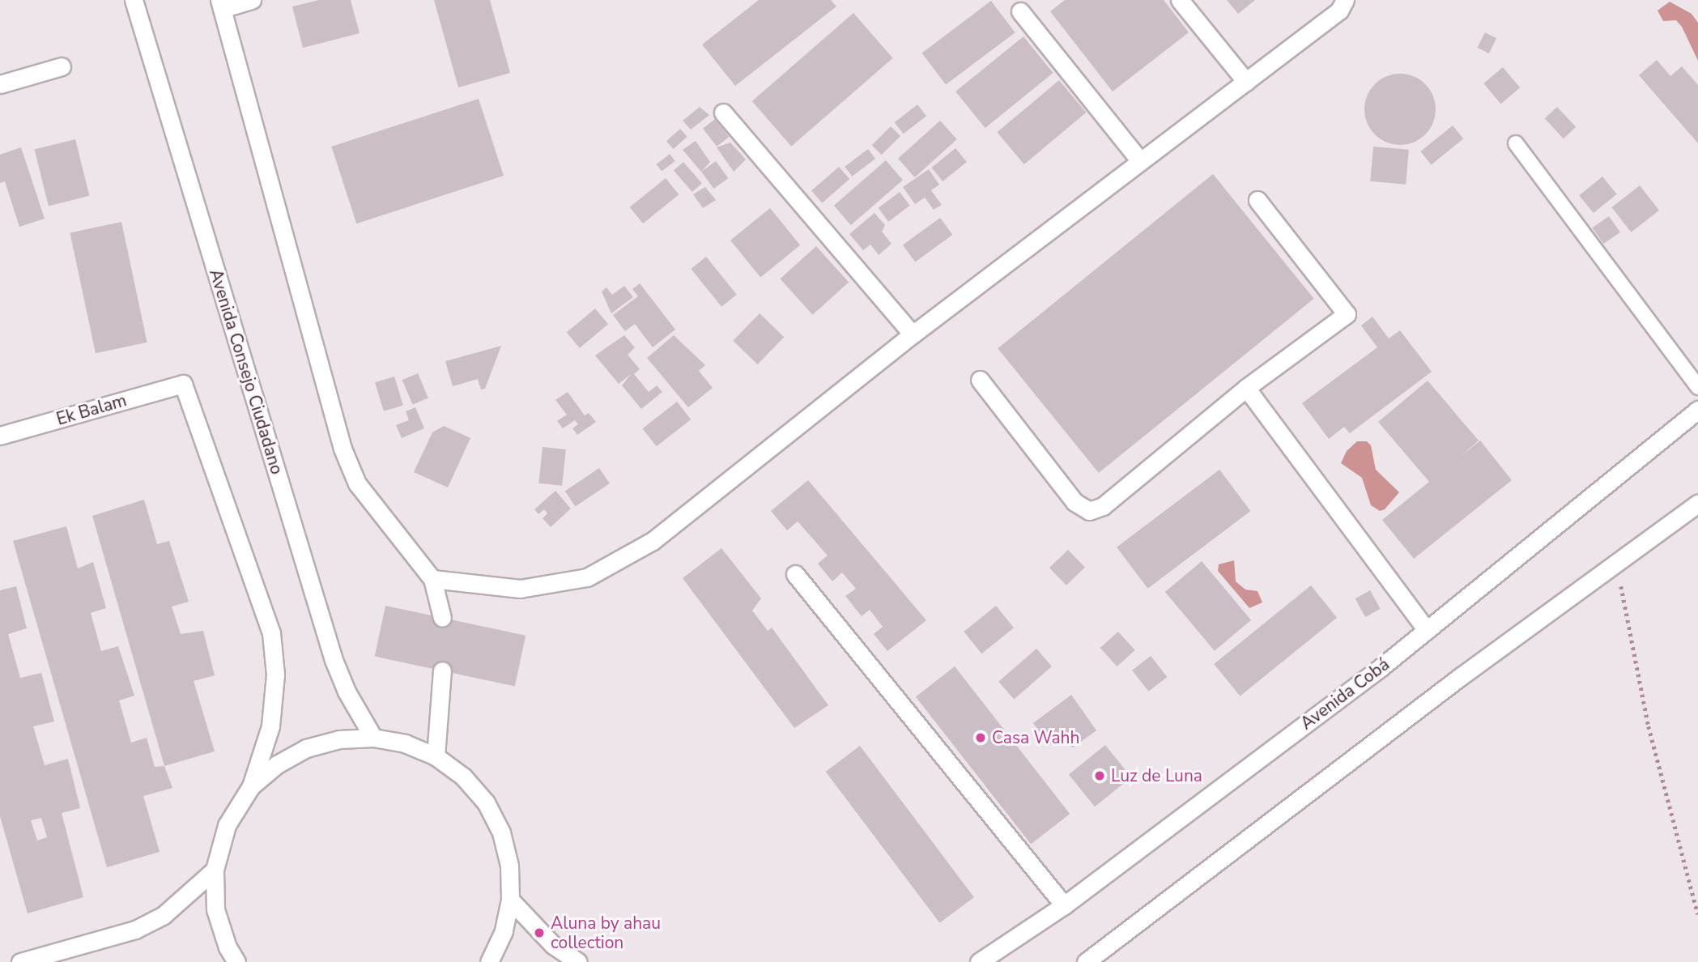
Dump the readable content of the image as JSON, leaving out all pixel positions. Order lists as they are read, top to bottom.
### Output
{
  "streets": {
    "street": ["Avenida Consejo Ciudadano", "Ek Balam", "Avenida Cobá"]
  },
  "places": ["Casa Wahh", "Luz de Luna", "Aluna by ahau collection"]
}
